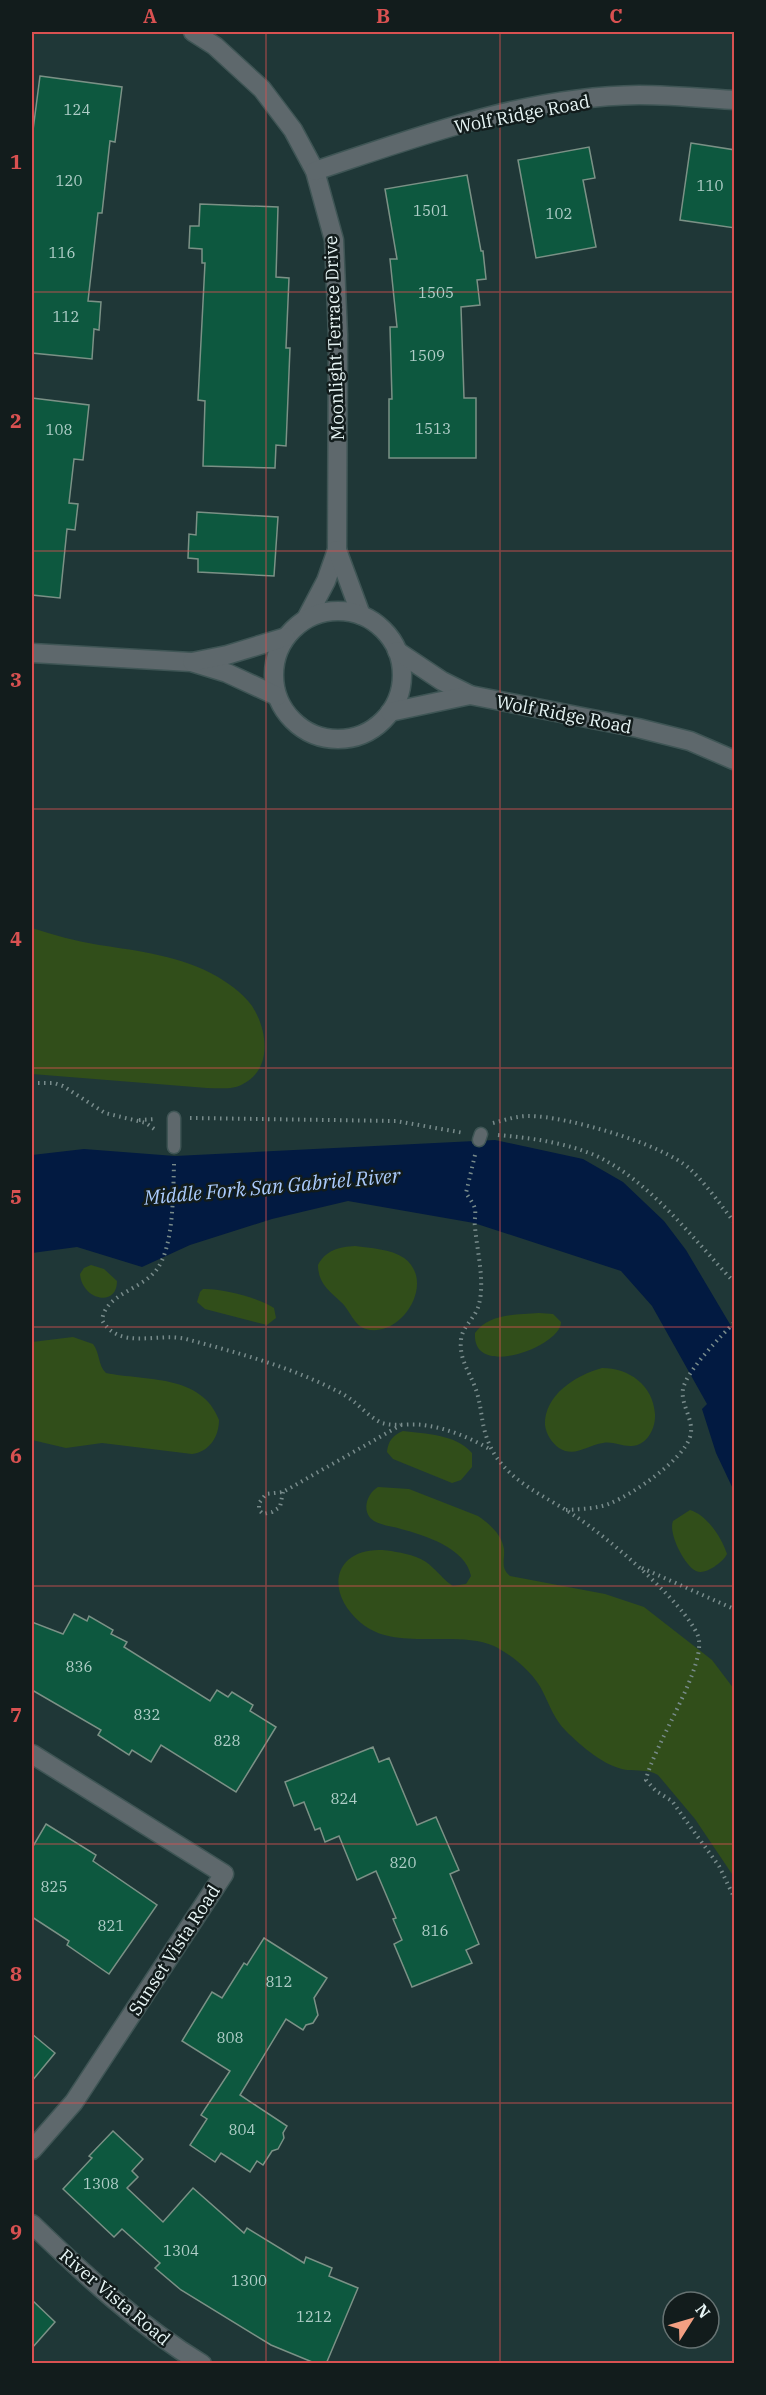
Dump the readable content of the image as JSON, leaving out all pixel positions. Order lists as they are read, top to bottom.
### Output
{
  "streets": {
    "street": [
      "Wolf Ridge Road",
      "Moonlight Terrace Drive",
      "Sunset Vista Road",
      "River Vista Road"
    ]
  },
  "crossings": [
    ["Wolf Ridge Road", "Moonlight Terrace Drive"]
  ],
  "water": ["Middle Fork San Gabriel River"],
  "house_numbers": [
    "124",
    "120",
    "110",
    "1501",
    "102",
    "116",
    "1505",
    "112",
    "1509",
    "1513",
    "108",
    "836",
    "832",
    "828",
    "824",
    "820",
    "825",
    "821",
    "816",
    "812",
    "808",
    "804",
    "1308",
    "1304",
    "1300",
    "1212"
  ],
  "north": "top right",
  "grid": {
    "columns": ["A", "B", "C"],
    "rows": [
      "1",
      "2",
      "3",
      "4",
      "5",
      "6",
      "7",
      "8",
      "9"
    ]
  }
}
